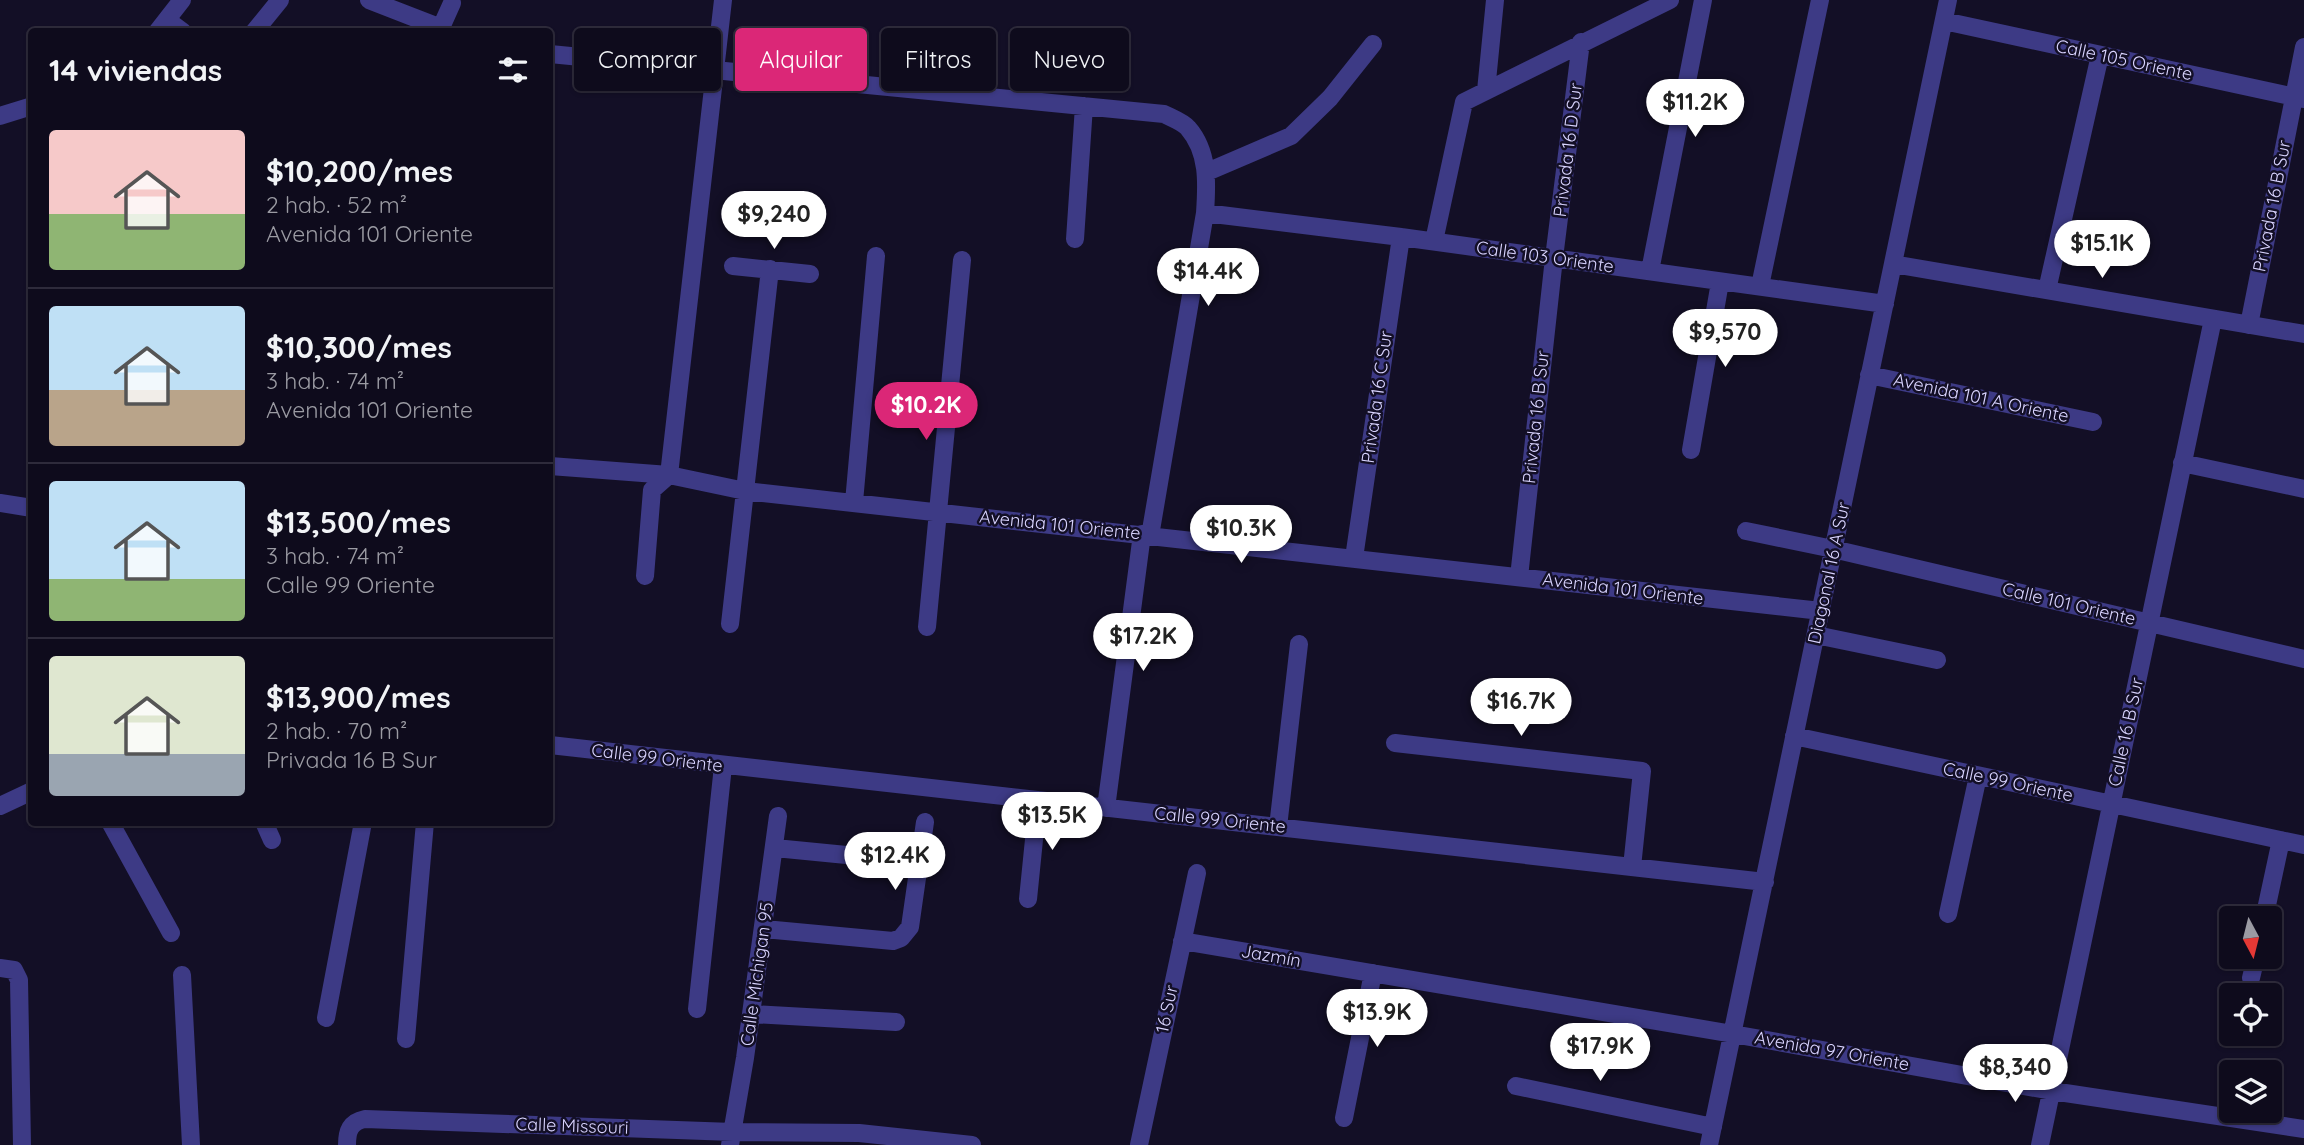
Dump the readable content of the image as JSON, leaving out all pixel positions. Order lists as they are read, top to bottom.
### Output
{
  "streets": {
    "street": [
      "Calle 105 Oriente",
      "Privada 16 D Sur",
      "Privada 16 B Sur",
      "Calle 103 Oriente",
      "Privada 16 C Sur",
      "Avenida 101 A Oriente",
      "Avenida 101 Oriente",
      "Diagonal 16 A Sur",
      "Calle 101 Oriente",
      "Calle 16 B Sur",
      "Calle 99 Oriente",
      "Jazmín",
      "Calle Michigan 95",
      "16 Sur",
      "Avenida 97 Oriente",
      "Calle Missouri"
    ]
  },
  "crossings": [
    ["Calle 105 Oriente", "Privada 16 B Sur"],
    ["Calle 105 Oriente", "Diagonal 16 A Sur"],
    ["Privada 16 D Sur", "Privada 16 B Sur"],
    ["Privada 16 D Sur", "Calle 103 Oriente"],
    ["Privada 16 B Sur", "Calle 103 Oriente"],
    ["Privada 16 B Sur", "Avenida 101 Oriente"],
    ["Calle 103 Oriente", "Privada 16 C Sur"],
    ["Calle 103 Oriente", "Diagonal 16 A Sur"],
    ["Privada 16 C Sur", "Avenida 101 Oriente"],
    ["Avenida 101 A Oriente", "Diagonal 16 A Sur"],
    ["Avenida 101 Oriente", "Diagonal 16 A Sur"],
    ["Diagonal 16 A Sur", "Calle 101 Oriente"],
    ["Diagonal 16 A Sur", "Calle 99 Oriente"],
    ["Diagonal 16 A Sur", "Jazmín"],
    ["Diagonal 16 A Sur", "Avenida 97 Oriente"],
    ["Calle 101 Oriente", "Calle 16 B Sur"],
    ["Calle 16 B Sur", "Calle 99 Oriente"],
    ["Calle 16 B Sur", "Avenida 97 Oriente"],
    ["Jazmín", "16 Sur"],
    ["Jazmín", "Avenida 97 Oriente"],
    ["Calle Michigan 95", "Calle Missouri"]
  ],
  "north": "bottom",
  "page": {
    "chip": [
      "Comprar",
      "Alquilar",
      "Filtros",
      "Nuevo"
    ],
    "heading": "14 viviendas",
    "price": [
      "$11.2K",
      "$9,240",
      "$15.1K",
      "$14.4K",
      "$9,570",
      "$10.2K",
      "$10.3K",
      "$17.2K",
      "$16.7K",
      "$13.5K",
      "$12.4K",
      "$13.9K",
      "$17.9K",
      "$8,340"
    ],
    "list": [
      {
        "name": "$10,200/mes",
        "note": "2 hab. · 52 m² · Avenida 101 Oriente"
      },
      {
        "name": "$10,300/mes",
        "note": "3 hab. · 74 m² · Avenida 101 Oriente"
      },
      {
        "name": "$13,500/mes",
        "note": "3 hab. · 74 m² · Calle 99 Oriente"
      },
      {
        "name": "$13,900/mes",
        "note": "2 hab. · 70 m² · Privada 16 B Sur"
      }
    ]
  }
}
